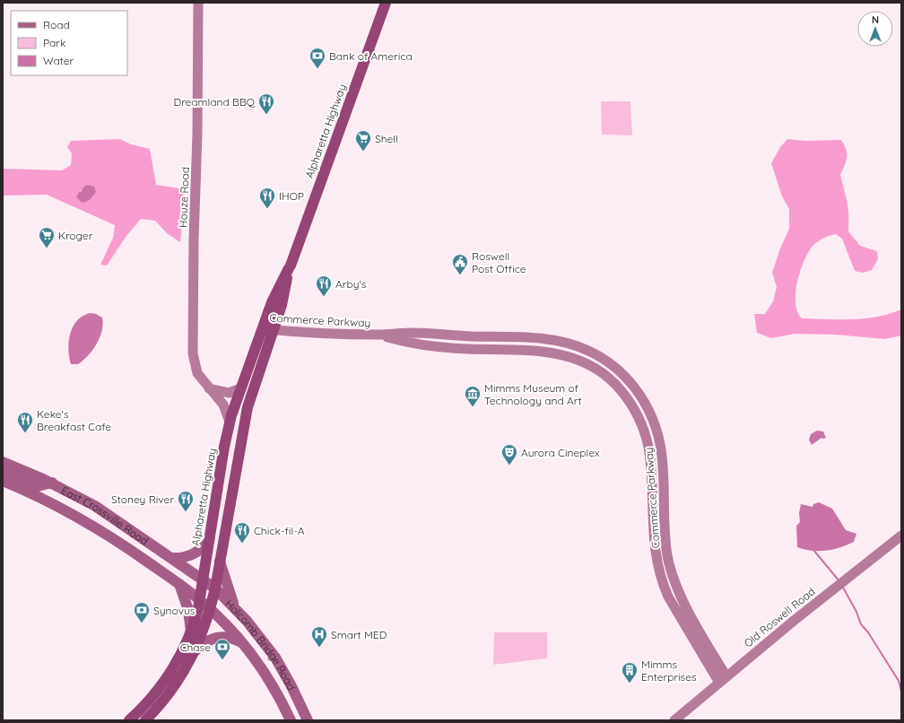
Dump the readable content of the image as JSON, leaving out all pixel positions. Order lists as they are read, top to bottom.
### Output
{
  "streets": {
    "highway": ["Alpharetta Highway"],
    "main road": ["East Crossville Road", "Holcomb Bridge Road"],
    "street": ["Houze Road", "Commerce Parkway", "Old Roswell Road"]
  },
  "crossings": [
    ["Alpharetta Highway", "Houze Road"],
    ["Alpharetta Highway", "Commerce Parkway"],
    ["Alpharetta Highway", "East Crossville Road"],
    ["Alpharetta Highway", "Holcomb Bridge Road"],
    ["Commerce Parkway", "Old Roswell Road"],
    ["East Crossville Road", "Holcomb Bridge Road"]
  ],
  "places": {
    "bank": ["Bank of America", "Synovus", "Chase"],
    "restaurant": [
      "Dreamland BBQ",
      "IHOP",
      "Arby's",
      "Keke's Breakfast Cafe",
      "Stoney River",
      "Chick-fil-A"
    ],
    "supermarket": ["Shell", "Kroger"],
    "public building": ["Roswell Post Office"],
    "museum": ["Mimms Museum of Technology and Art"],
    "theatre": ["Aurora Cineplex"],
    "hospital": ["Smart MED"],
    "building": ["Mimms Enterprises"]
  },
  "legend": ["Road", "Park", "Water"],
  "north": "top"
}
